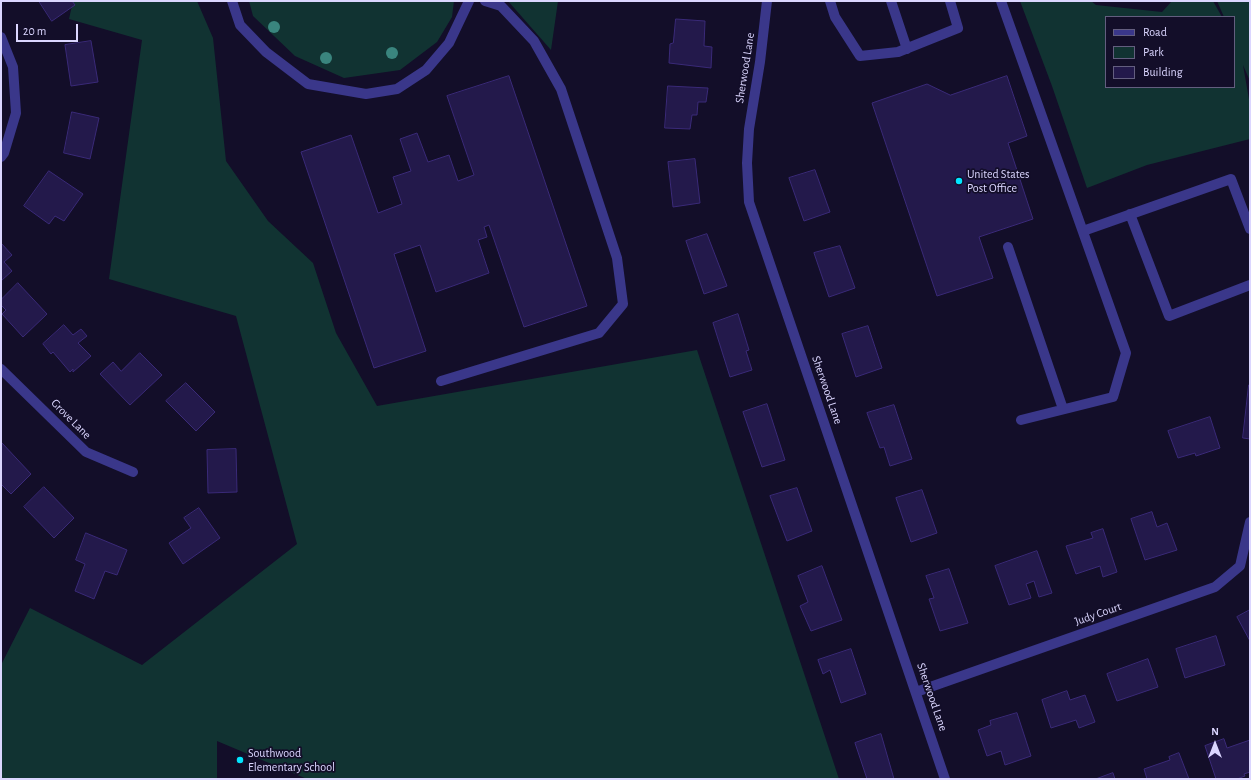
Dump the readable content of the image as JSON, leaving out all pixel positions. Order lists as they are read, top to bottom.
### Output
{
  "streets": {
    "street": ["Sherwood Lane", "Grove Lane", "Judy Court"]
  },
  "crossings": [
    ["Sherwood Lane", "Judy Court"]
  ],
  "places": ["United States Post Office", "Southwood Elementary School"],
  "legend": ["Road", "Park", "Building"],
  "scale_bar": "20 m",
  "north": "top"
}
